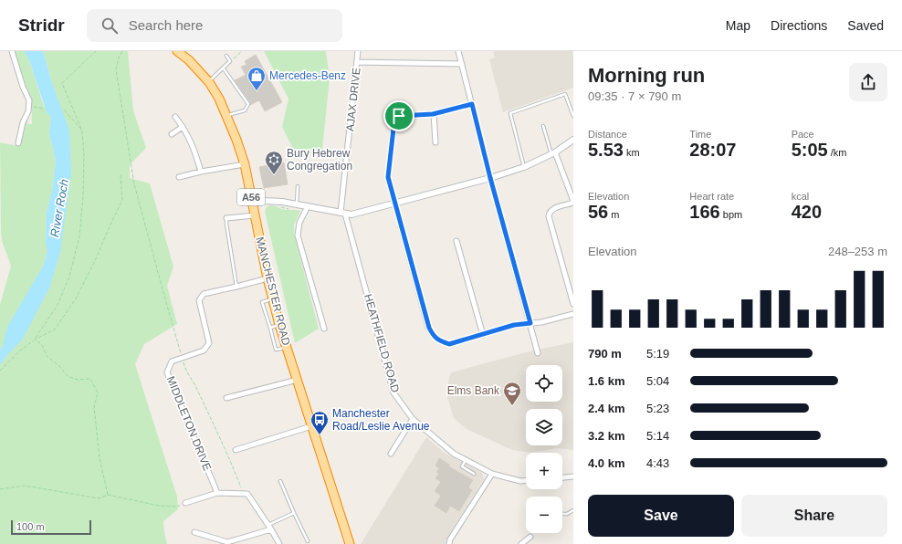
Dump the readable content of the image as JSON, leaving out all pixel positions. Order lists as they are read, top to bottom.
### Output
{
  "streets": {
    "highway": ["A56", "MANCHESTER ROAD"],
    "street": ["AJAX DRIVE", "HEATHFIELD ROAD", "MIDDLETON DRIVE"]
  },
  "crossings": [
    ["AJAX DRIVE", "HEATHFIELD ROAD"],
    ["MANCHESTER ROAD", "MIDDLETON DRIVE"]
  ],
  "water": ["River Roch"],
  "places": {
    "shop": ["Mercedes-Benz"],
    "synagogue": ["Bury Hebrew Congregation"],
    "school or university": ["Elms Bank"],
    "bus stop": ["Manchester Road/Leslie Avenue"]
  },
  "scale_bar": "100 m",
  "page": {
    "header": "Stridr",
    "search": "Search here",
    "nav": ["Map", "Directions", "Saved"],
    "heading": ["Morning run", "09:35 · 7 × 790 m"],
    "stats": [
      ["Distance", "5.53 km"],
      ["Time", "28:07"],
      ["Pace", "5:05 /km"],
      ["Elevation", "56 m"],
      ["Heart rate", "166 bpm"],
      ["kcal", "420"]
    ],
    "chart": ["Elevation", "248–253 m"],
    "list": [
      {
        "name": "790 m",
        "note": "5:19"
      },
      {
        "name": "1.6 km",
        "note": "5:04"
      },
      {
        "name": "2.4 km",
        "note": "5:23"
      },
      {
        "name": "3.2 km",
        "note": "5:14"
      },
      {
        "name": "4.0 km",
        "note": "4:43"
      }
    ],
    "map_buttons": ["+", "−"],
    "buttons": ["Save", "Share"],
    "scale": "100 m"
  }
}
